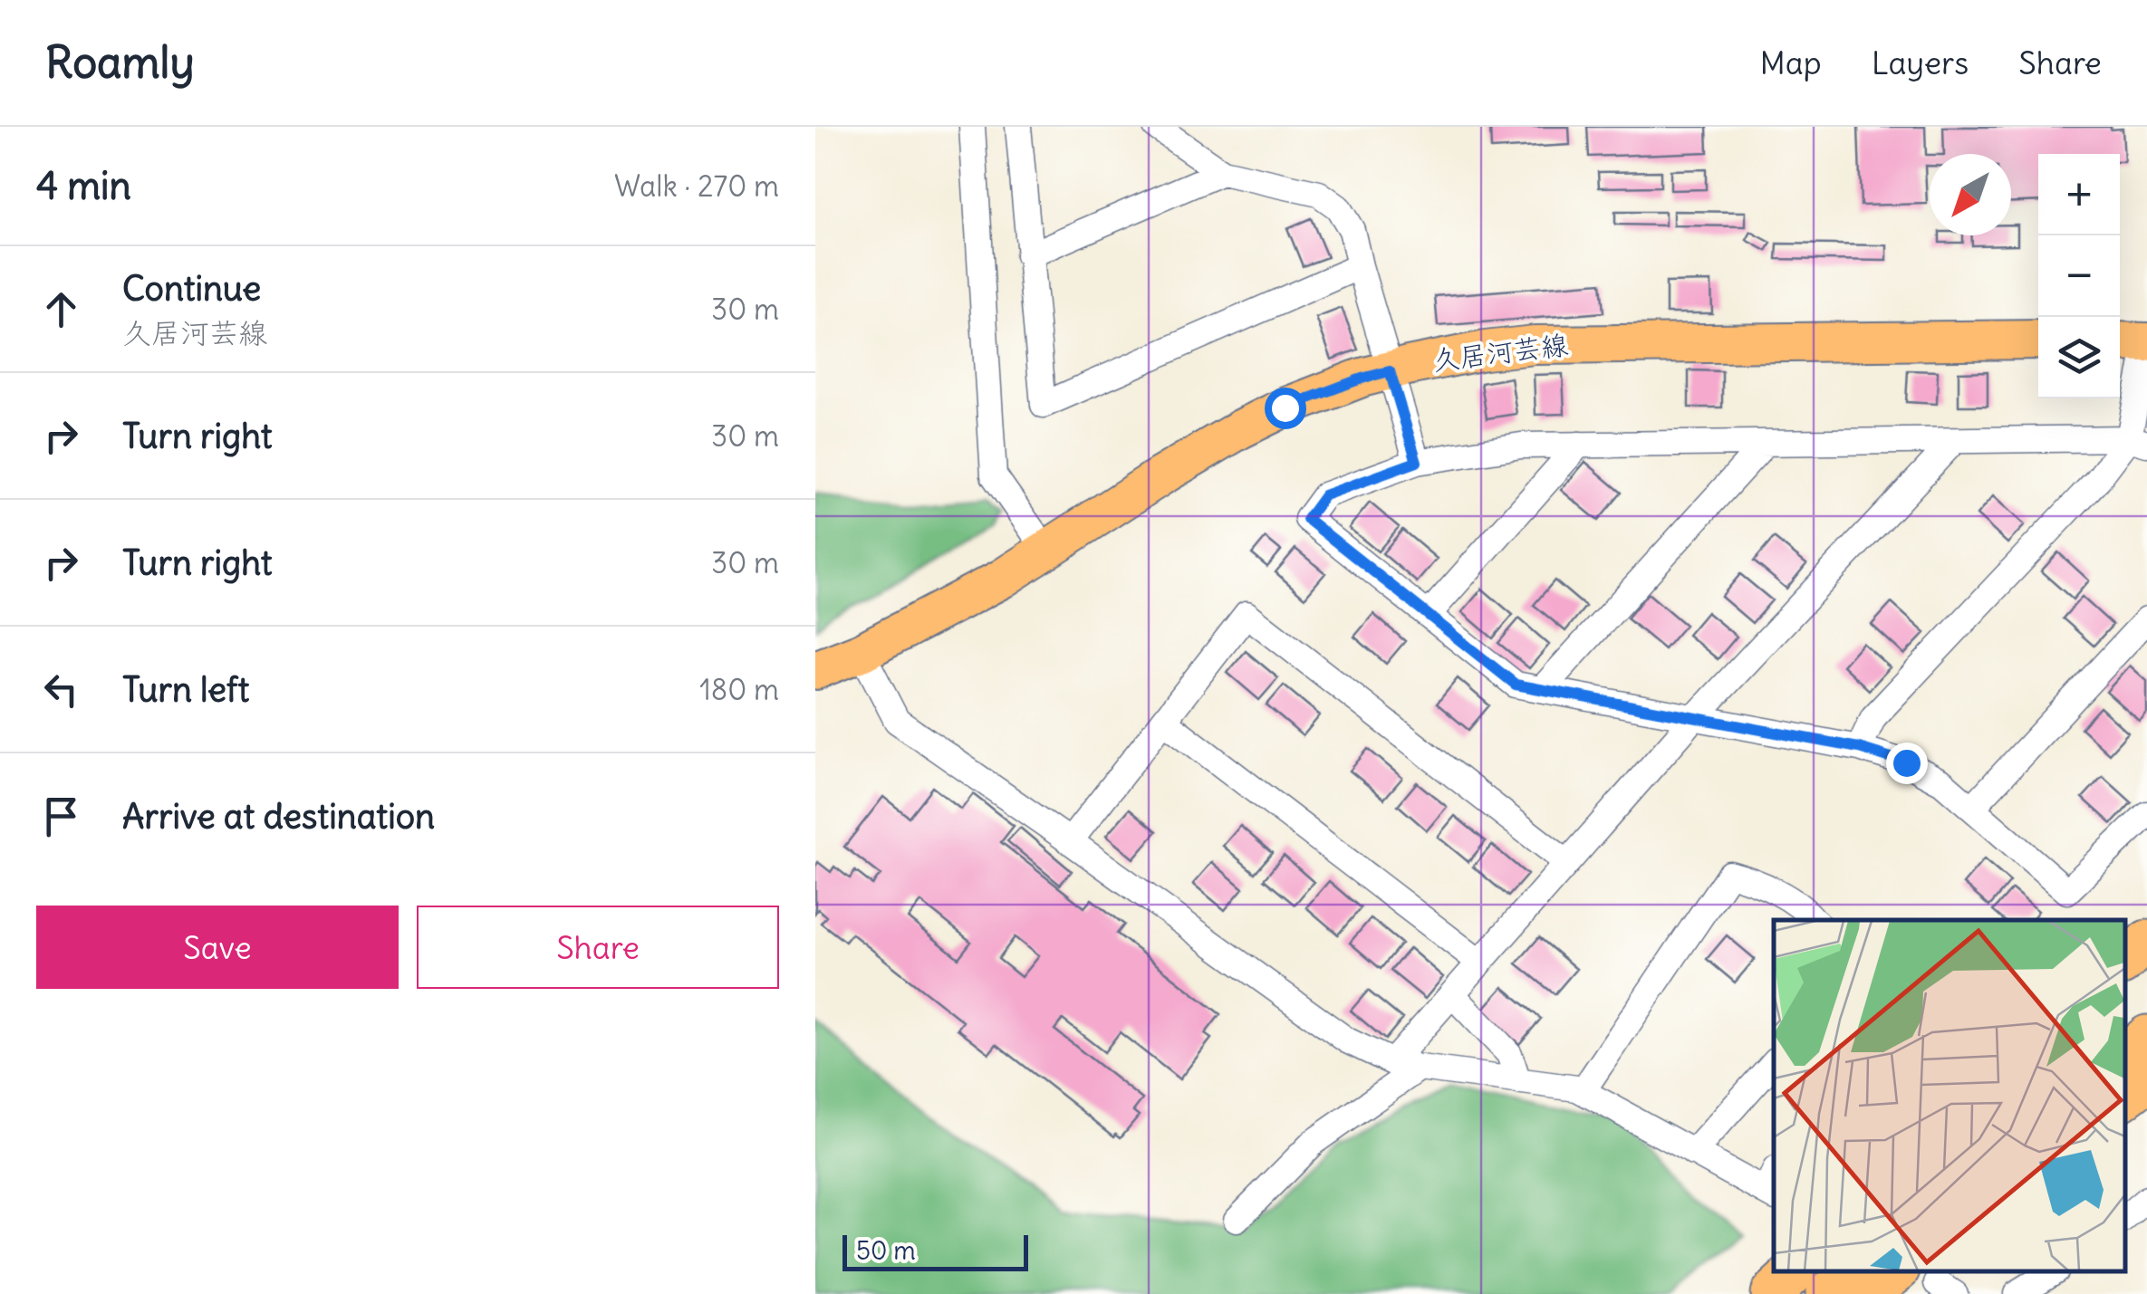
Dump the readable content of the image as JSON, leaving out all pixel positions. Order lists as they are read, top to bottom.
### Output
{
  "streets": {
    "main road": ["久居河芸線"]
  },
  "scale_bar": "50 m",
  "north": "bottom left",
  "page": {
    "header": "Roamly",
    "nav": ["Map", "Layers", "Share"],
    "heading": ["4 min", "Walk · 270 m"],
    "map_buttons": ["+", "−"],
    "list": [
      ["Continue", "久居河芸線", "30 m"],
      ["Turn right", "30 m"],
      ["Turn right", "30 m"],
      ["Turn left", "180 m"],
      "Arrive at destination"
    ],
    "buttons": ["Save", "Share"],
    "scale": "50 m"
  }
}
